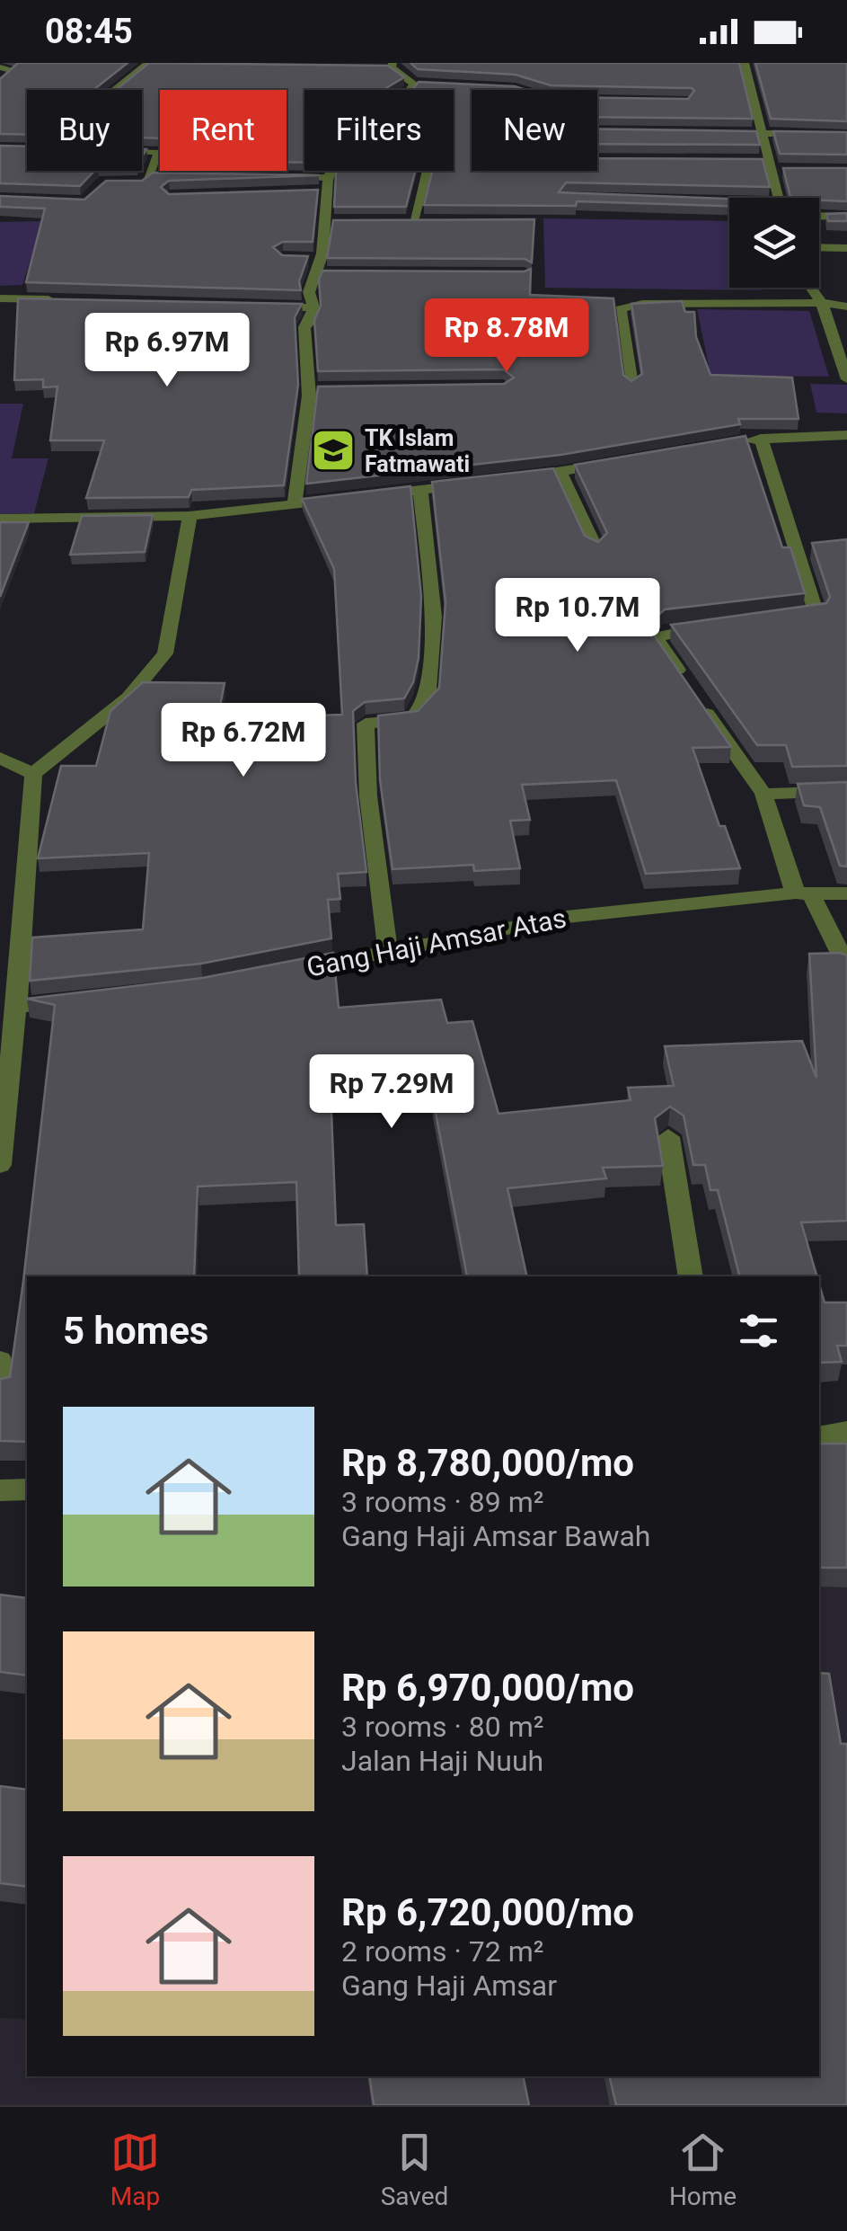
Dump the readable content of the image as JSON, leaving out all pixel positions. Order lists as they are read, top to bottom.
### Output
{
  "streets": {
    "street": ["Gang Haji Amsar Atas"]
  },
  "places": {
    "school or university": ["TK Islam Fatmawati"]
  },
  "page": {
    "status": "08:45",
    "chip": [
      "Buy",
      "Rent",
      "Filters",
      "New"
    ],
    "price": [
      "Rp 8.78M",
      "Rp 6.97M",
      "Rp 10.7M",
      "Rp 6.72M",
      "Rp 7.29M"
    ],
    "heading": "5 homes",
    "list": [
      {
        "name": "Rp 8,780,000/mo",
        "note": "3 rooms · 89 m² · Gang Haji Amsar Bawah"
      },
      {
        "name": "Rp 6,970,000/mo",
        "note": "3 rooms · 80 m² · Jalan Haji Nuuh"
      },
      {
        "name": "Rp 6,720,000/mo",
        "note": "2 rooms · 72 m² · Gang Haji Amsar"
      }
    ],
    "tabs": ["Map", "Saved", "Home"]
  }
}
